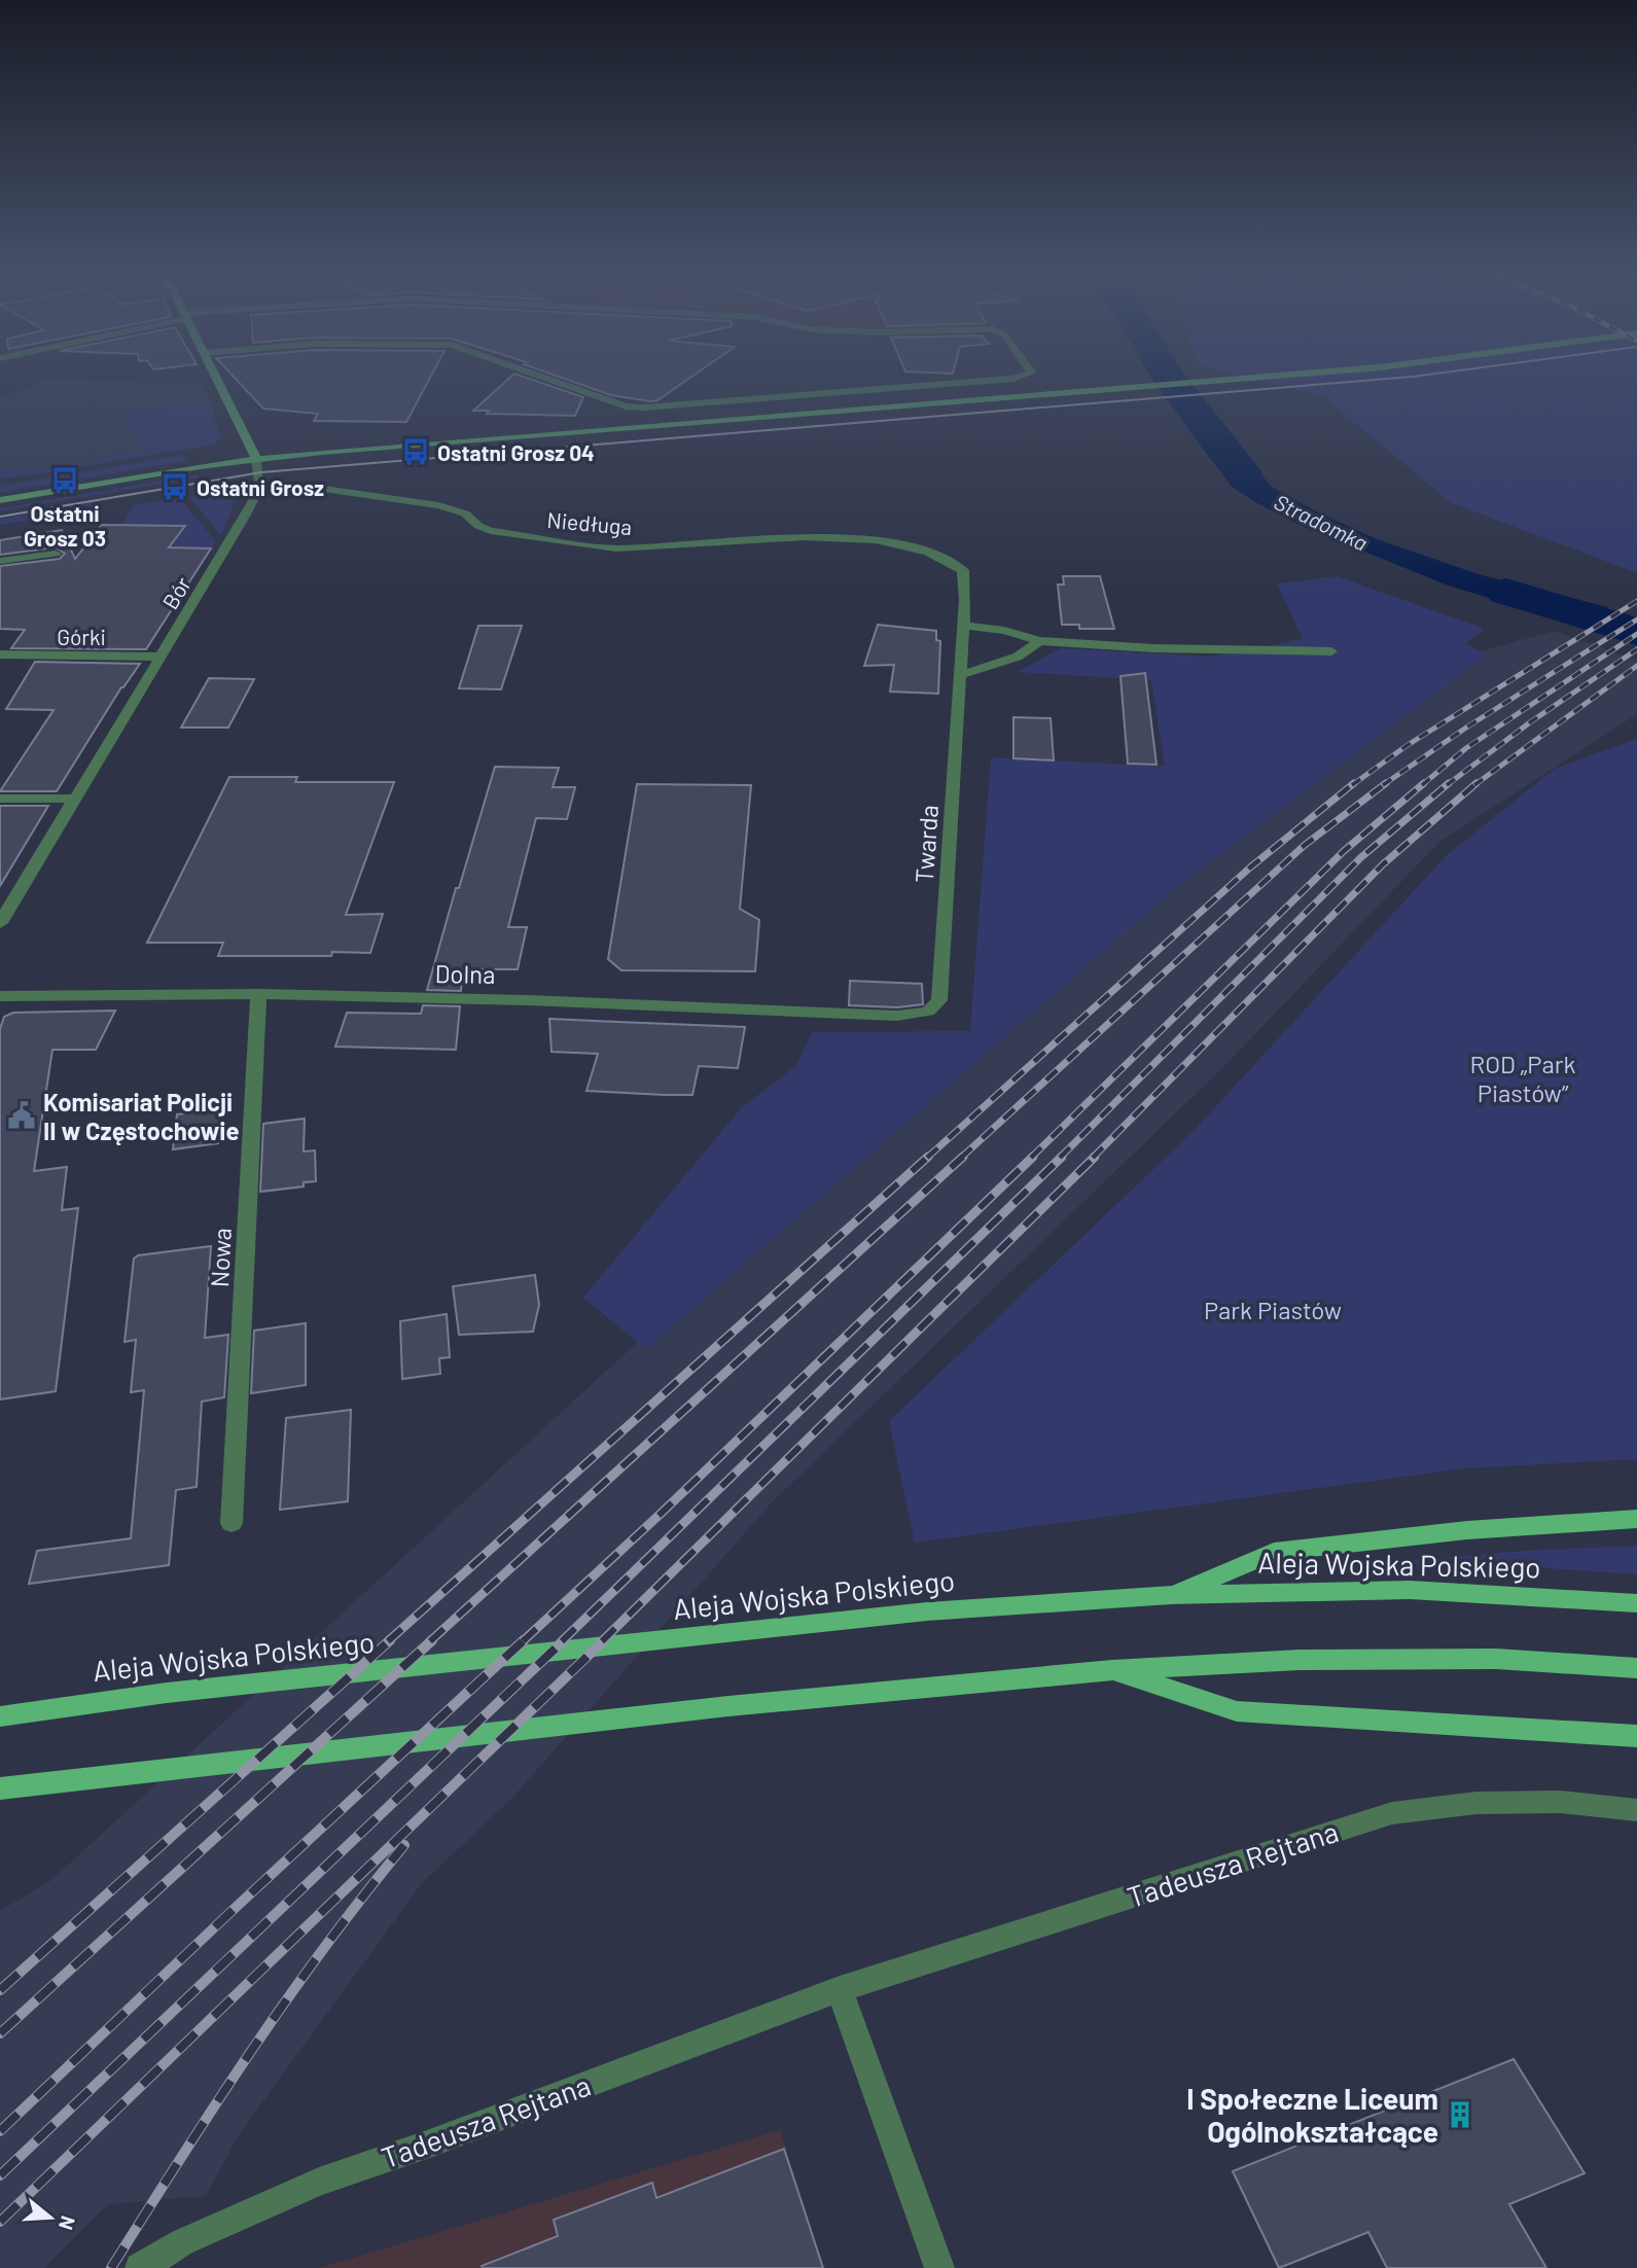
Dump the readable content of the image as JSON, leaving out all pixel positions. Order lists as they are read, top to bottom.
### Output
{
  "streets": {
    "main road": ["Aleja Wojska Polskiego"],
    "street": [
      "Niedługa",
      "Bór",
      "Górki",
      "Twarda",
      "Dolna",
      "Nowa",
      "Tadeusza Rejtana"
    ]
  },
  "crossings": [
    ["Niedługa", "Bór"],
    ["Niedługa", "Twarda"],
    ["Bór", "Górki"],
    ["Twarda", "Dolna"],
    ["Dolna", "Nowa"]
  ],
  "water": ["Stradomka"],
  "parks": ["ROD „Park Piastów”", "Park Piastów"],
  "places": {
    "bus stop": ["Ostatni Grosz 04", "Ostatni Grosz 03", "Ostatni Grosz"],
    "public building": ["Komisariat Policji II w Częstochowie"],
    "building": ["I Społeczne Liceum Ogólnokształcące"]
  },
  "north": "right"
}
